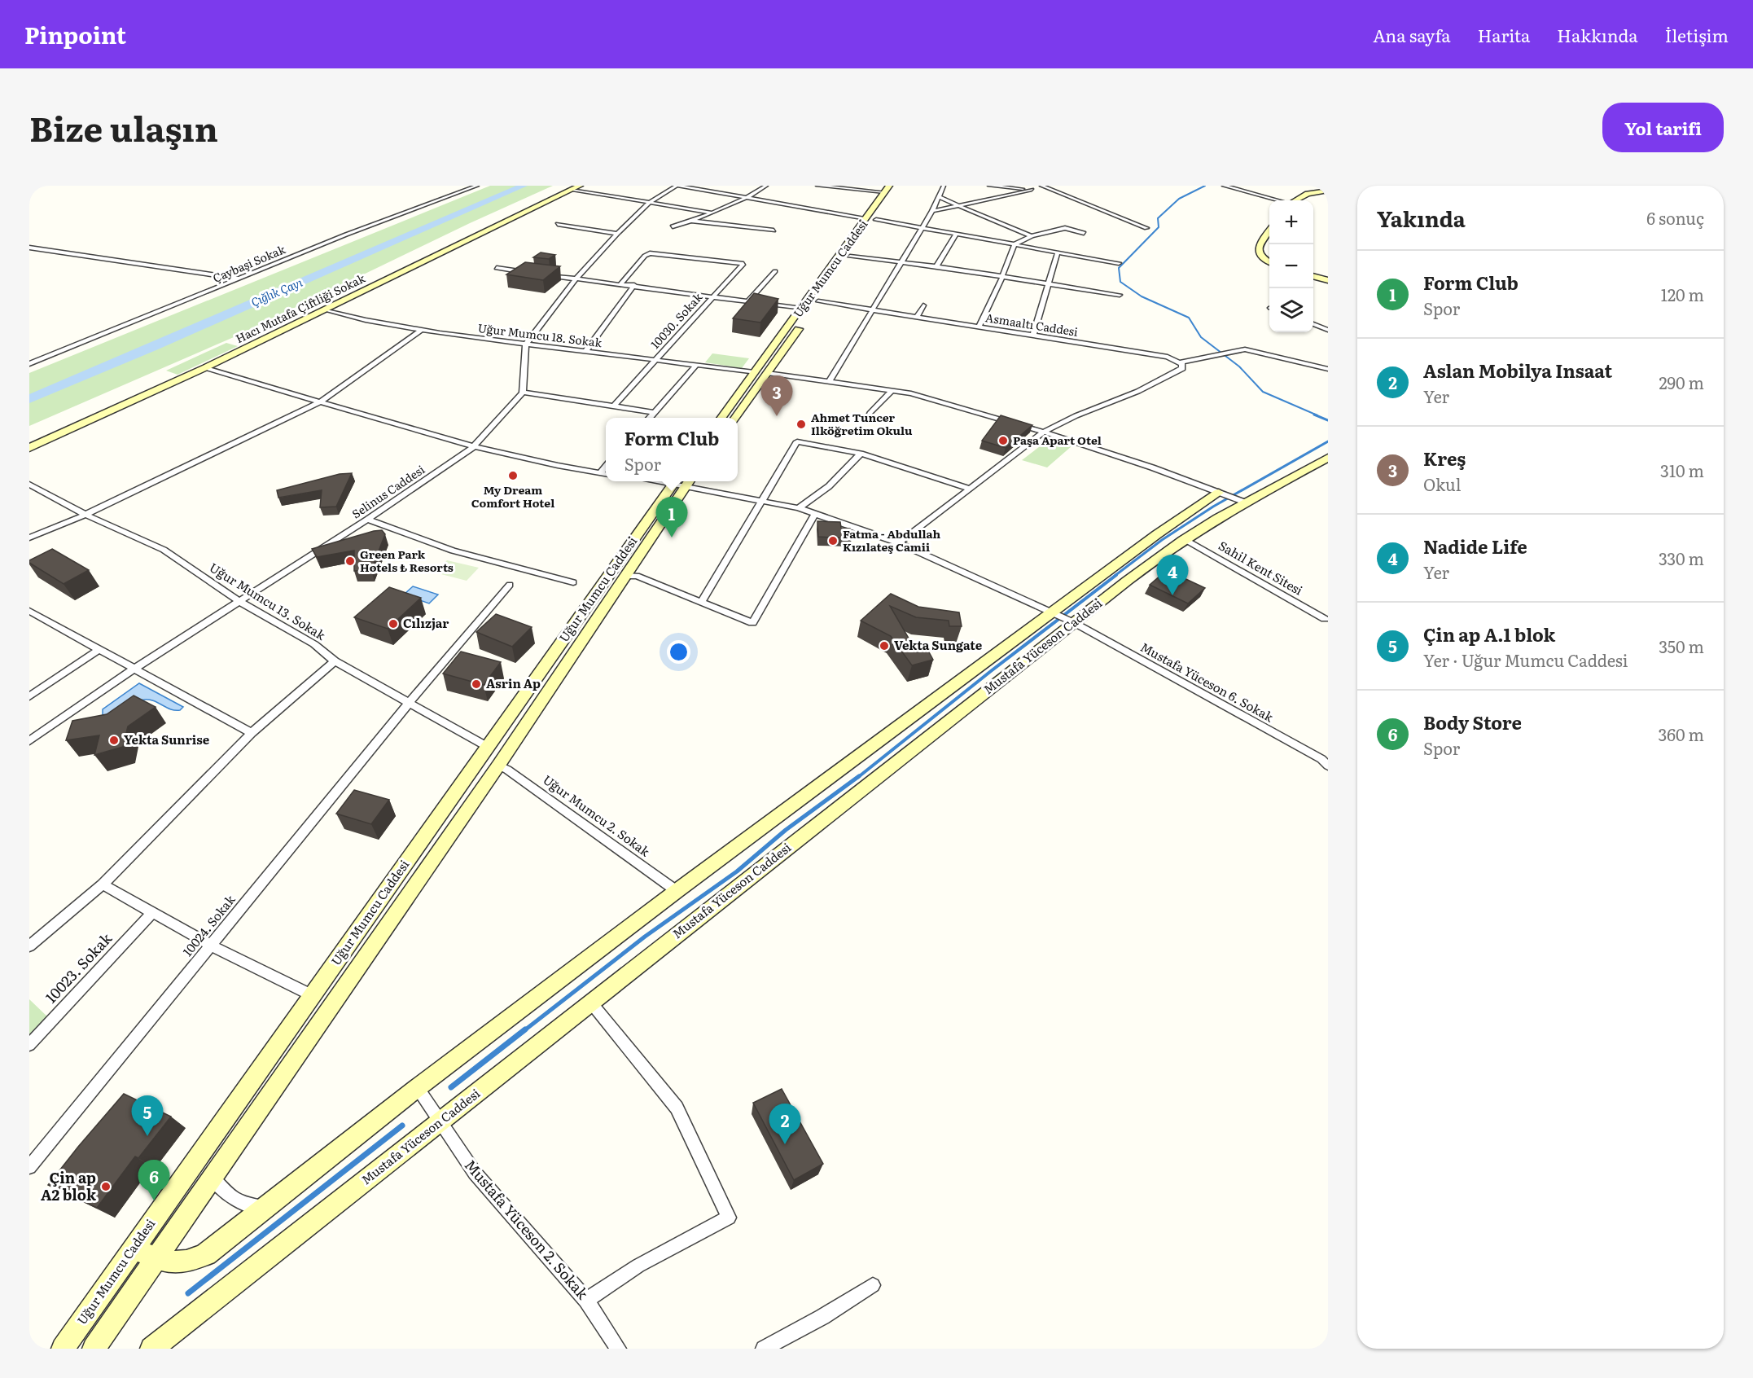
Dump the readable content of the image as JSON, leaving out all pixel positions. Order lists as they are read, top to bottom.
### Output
{
  "streets": {
    "street": [
      "Çaybaşi Sokak",
      "Uğur Mumcu Caddesi",
      "Hacı Mutafa Çiftliği Sokak",
      "10030. Sokak",
      "Asmaaltı Caddesi",
      "Uğur Mumcu 18. Sokak",
      "Selinus Caddesi",
      "Sahil Kent Sitesi",
      "Uğur Mumcu 13. Sokak",
      "Mustafa Yüceson Caddesi",
      "Mustafa Yüceson 6. Sokak",
      "Uğur Mumcu 2. Sokak",
      "10024. Sokak",
      "10023. Sokak",
      "Mustafa Yüceson 2. Sokak"
    ]
  },
  "crossings": [
    ["Uğur Mumcu Caddesi", "Asmaaltı Caddesi"],
    ["Uğur Mumcu Caddesi", "Uğur Mumcu 18. Sokak"],
    ["Uğur Mumcu Caddesi", "Uğur Mumcu 13. Sokak"],
    ["Uğur Mumcu Caddesi", "Mustafa Yüceson Caddesi"],
    ["Uğur Mumcu Caddesi", "Mustafa Yüceson 6. Sokak"],
    ["Uğur Mumcu Caddesi", "Uğur Mumcu 2. Sokak"],
    ["Hacı Mutafa Çiftliği Sokak", "Uğur Mumcu 18. Sokak"],
    ["10030. Sokak", "Uğur Mumcu 18. Sokak"],
    ["Selinus Caddesi", "Uğur Mumcu 13. Sokak"],
    ["Sahil Kent Sitesi", "Mustafa Yüceson Caddesi"],
    ["Uğur Mumcu 13. Sokak", "10024. Sokak"],
    ["Mustafa Yüceson Caddesi", "Mustafa Yüceson 6. Sokak"],
    ["Mustafa Yüceson Caddesi", "Uğur Mumcu 2. Sokak"],
    ["Mustafa Yüceson Caddesi", "Mustafa Yüceson 2. Sokak"]
  ],
  "water": ["Çığlık Çayı"],
  "places": [
    "Ahmet Tuncer Ilköğretim Okulu",
    "Paşa Apart Otel",
    "My Dream Comfort Hotel",
    "Fatma - Abdullah Kızılateş Camii",
    "Green Park Hotels ₺ Resorts",
    "Cılızjar",
    "Vekta Sungate",
    "Asrin Ap",
    "Yekta Sunrise",
    "Çin ap A2 blok"
  ],
  "page": {
    "header": "Pinpoint",
    "nav": [
      "Ana sayfa",
      "Harita",
      "Hakkında",
      "İletişim"
    ],
    "title": "Bize ulaşın",
    "buttons": "Yol tarifi",
    "heading": ["Yakında", "6 sonuç"],
    "map_buttons": ["+", "−"],
    "list": [
      {
        "mark": "1",
        "name": "Form Club",
        "note": "Spor",
        "value": "120 m"
      },
      {
        "mark": "2",
        "name": "Aslan Mobilya Insaat",
        "note": "Yer",
        "value": "290 m"
      },
      {
        "mark": "3",
        "name": "Kreş",
        "note": "Okul",
        "value": "310 m"
      },
      {
        "mark": "4",
        "name": "Nadide Life",
        "note": "Yer",
        "value": "330 m"
      },
      {
        "mark": "5",
        "name": "Çin ap A.1 blok",
        "note": "Yer · Uğur Mumcu Caddesi",
        "value": "350 m"
      },
      {
        "mark": "6",
        "name": "Body Store",
        "note": "Spor",
        "value": "360 m"
      }
    ],
    "pins": [
      "3",
      "1",
      "4",
      "5",
      "2",
      "6"
    ],
    "popup": ["Form Club", "Spor"]
  }
}
